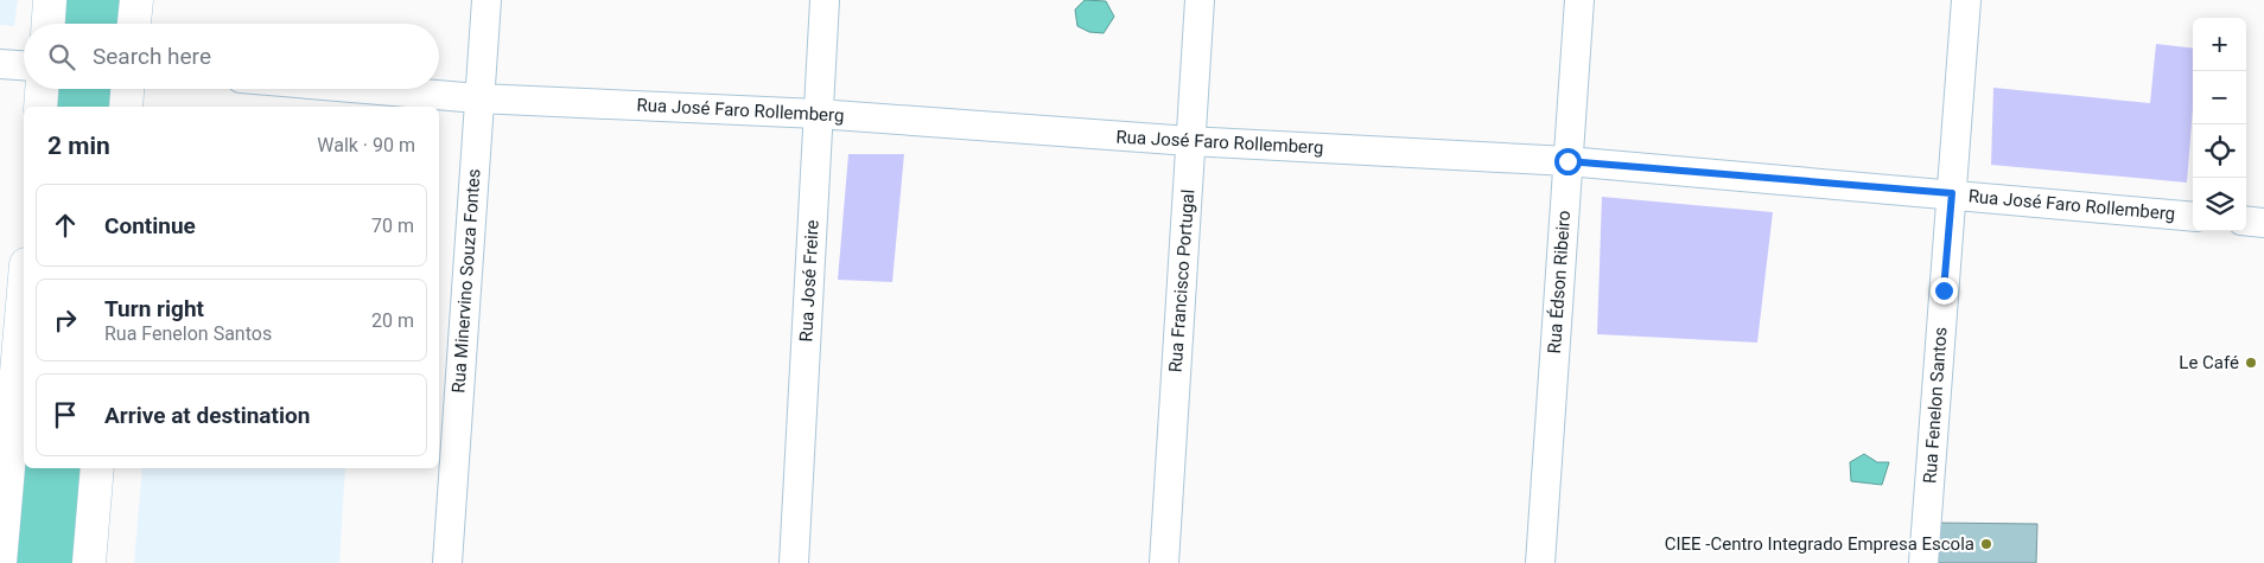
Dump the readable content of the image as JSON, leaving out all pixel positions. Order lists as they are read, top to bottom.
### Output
{
  "streets": {
    "street": [
      "Rua José Faro Rollemberg",
      "Rua Minervino Souza Fontes",
      "Rua José Freire",
      "Rua Francisco Portugal",
      "Rua Édson Ribeiro",
      "Rua Fenelon Santos"
    ]
  },
  "crossings": [
    ["Rua José Faro Rollemberg", "Rua Minervino Souza Fontes"],
    ["Rua José Faro Rollemberg", "Rua José Freire"],
    ["Rua José Faro Rollemberg", "Rua Francisco Portugal"],
    ["Rua José Faro Rollemberg", "Rua Édson Ribeiro"],
    ["Rua José Faro Rollemberg", "Rua Fenelon Santos"]
  ],
  "places": ["Le Café", "CIEE -Centro Integrado Empresa Escola"],
  "page": {
    "map_buttons": ["+", "−"],
    "search": "Search here",
    "heading": ["2 min", "Walk · 90 m"],
    "list": [
      ["Continue", "70 m"],
      ["Turn right", "Rua Fenelon Santos", "20 m"],
      "Arrive at destination"
    ]
  }
}
